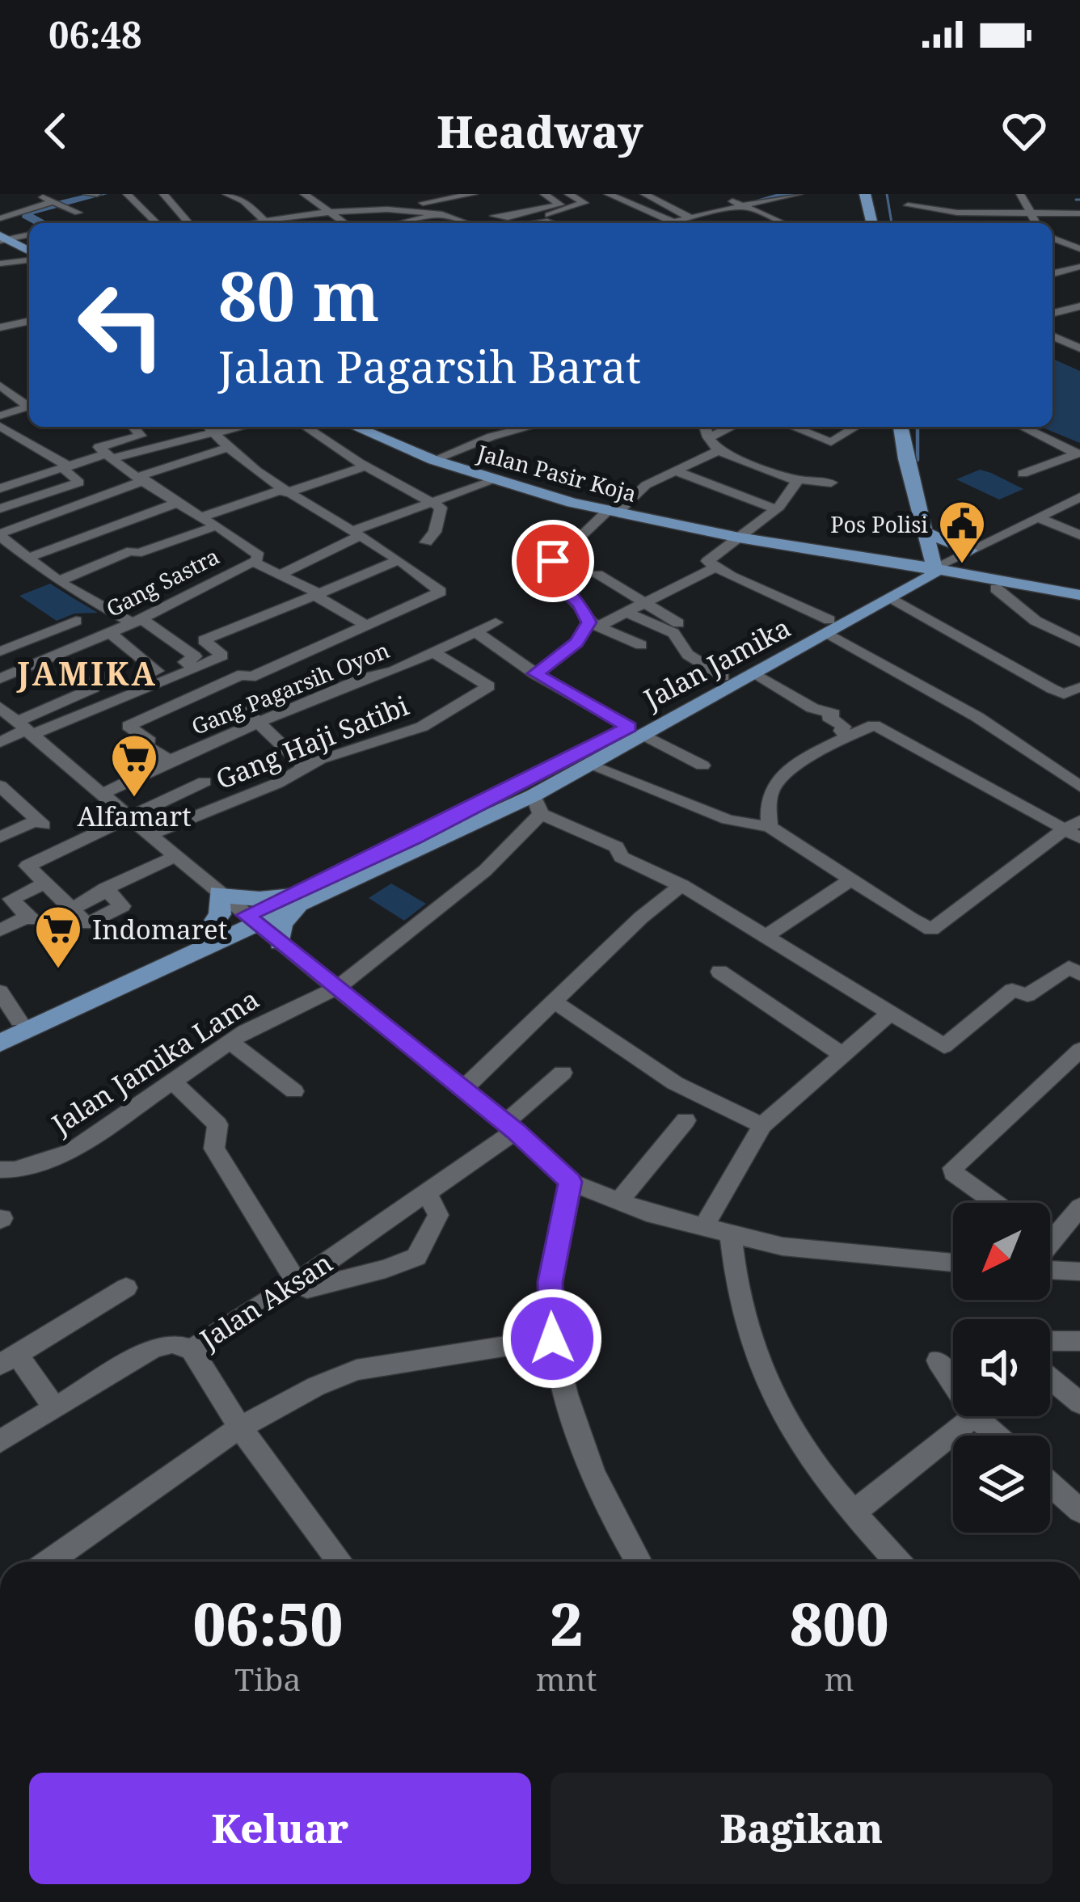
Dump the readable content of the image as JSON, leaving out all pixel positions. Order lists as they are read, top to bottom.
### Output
{
  "streets": {
    "main road": ["Jalan Pasir Koja", "Jalan Jamika"],
    "street": [
      "Gang Sastra",
      "Gang Pagarsih Oyon",
      "Gang Haji Satibi",
      "Jalan Jamika Lama",
      "Jalan Aksan"
    ]
  },
  "crossings": [
    ["Jalan Pasir Koja", "Jalan Jamika"],
    ["Jalan Jamika", "Jalan Jamika Lama"],
    ["Gang Pagarsih Oyon", "Gang Haji Satibi"]
  ],
  "districts": ["JAMIKA"],
  "places": {
    "public building": ["Pos Polisi"],
    "supermarket": ["Alfamart", "Indomaret"]
  },
  "north": "bottom left",
  "page": {
    "status": "06:48",
    "header": "Headway",
    "turn": ["80 m", "Jalan Pagarsih Barat"],
    "eta": [
      "06:50",
      "Tiba",
      "2",
      "mnt",
      "800",
      "m"
    ],
    "buttons": ["Keluar", "Bagikan"]
  }
}
